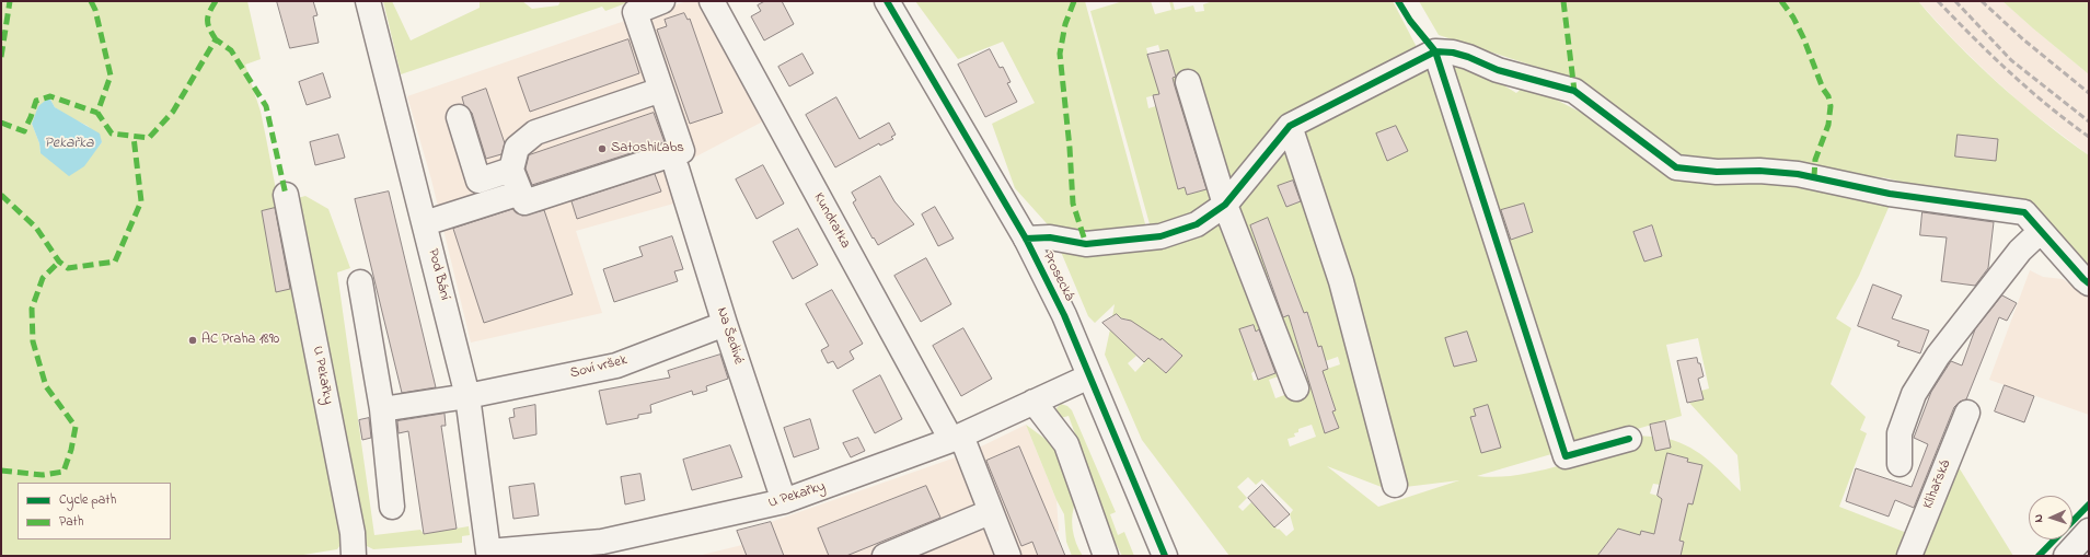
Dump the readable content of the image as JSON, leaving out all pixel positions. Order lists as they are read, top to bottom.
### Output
{
  "streets": {
    "street": [
      "Kundratka",
      "Pod Bání",
      "Prosecká",
      "Na Šedivé",
      "Soví vršek",
      "U Pekařky",
      "Klihařská"
    ]
  },
  "crossings": [
    ["Kundratka", "U Pekařky"],
    ["Pod Bání", "Soví vršek"],
    ["Pod Bání", "U Pekařky"],
    ["Prosecká", "U Pekařky"],
    ["Na Šedivé", "Soví vršek"],
    ["Na Šedivé", "U Pekařky"]
  ],
  "water": ["Pekařka"],
  "places": ["SatoshiLabs", "AC Praha 1890"],
  "legend": ["Cycle path", "Path"],
  "north": "left"
}
